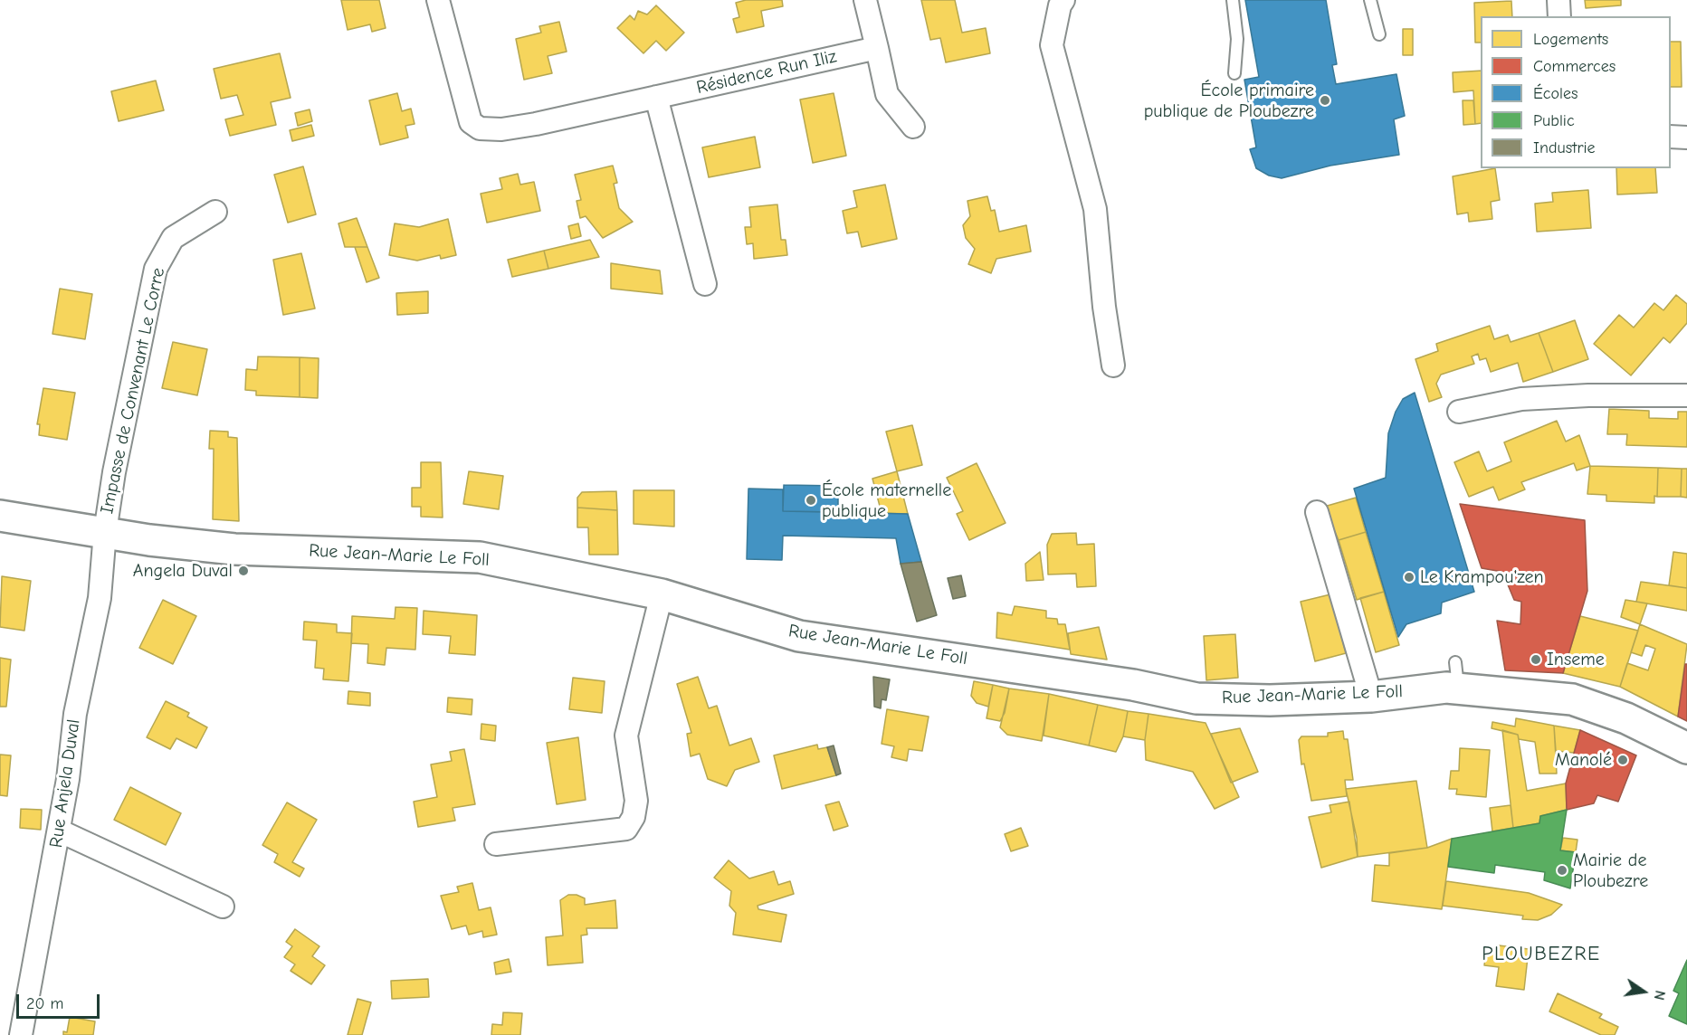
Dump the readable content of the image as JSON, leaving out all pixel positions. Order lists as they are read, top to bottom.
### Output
{
  "streets": {
    "main road": ["Rue Jean-Marie Le Foll"],
    "street": ["Résidence Run Iliz", "Impasse de Convenant Le Corre", "Rue Anjela Duval"]
  },
  "crossings": [
    ["Impasse de Convenant Le Corre", "Rue Jean-Marie Le Foll"],
    ["Impasse de Convenant Le Corre", "Rue Anjela Duval"],
    ["Rue Jean-Marie Le Foll", "Rue Anjela Duval"]
  ],
  "districts": ["PLOUBEZRE"],
  "places": [
    "École primaire publique de Ploubezre",
    "École maternelle publique",
    "Angela Duval",
    "Le Krampou'zen",
    "Inseme",
    "Manolé",
    "Mairie de Ploubezre"
  ],
  "legend": [
    "Logements",
    "Commerces",
    "Écoles",
    "Public",
    "Industrie"
  ],
  "scale_bar": "20 m",
  "north": "right"
}
